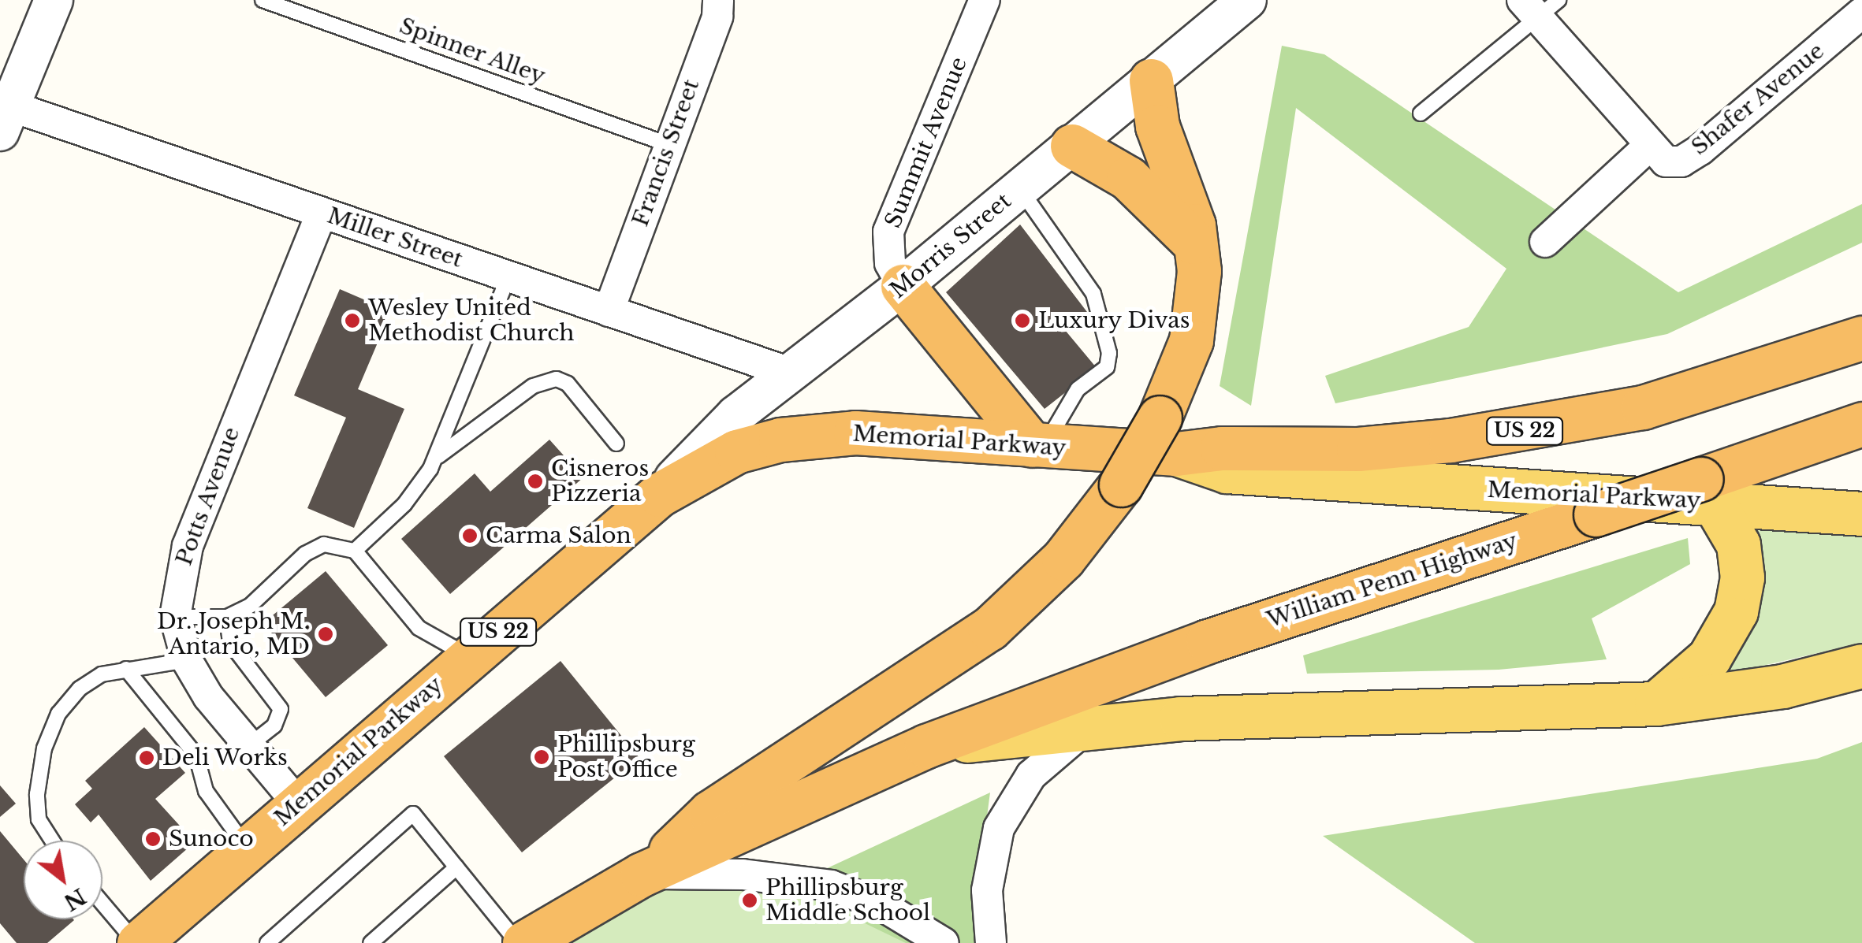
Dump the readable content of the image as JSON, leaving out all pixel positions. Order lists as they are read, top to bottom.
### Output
{
  "streets": {
    "highway": ["US 22", "Memorial Parkway", "William Penn Highway"],
    "street": [
      "Shafer Avenue",
      "Summit Avenue",
      "Francis Street",
      "Miller Street",
      "Morris Street",
      "Potts Avenue"
    ],
    "lane": ["Spinner Alley"]
  },
  "crossings": [
    ["Spinner Alley", "Francis Street"],
    ["Summit Avenue", "Morris Street"],
    ["Francis Street", "Miller Street"],
    ["Miller Street", "Morris Street"],
    ["Miller Street", "Potts Avenue"],
    ["Morris Street", "Memorial Parkway"],
    ["US 22", "Memorial Parkway"],
    ["Memorial Parkway", "Potts Avenue"],
    ["Memorial Parkway", "William Penn Highway"]
  ],
  "places": [
    "Wesley United Methodist Church",
    "Luxury Divas",
    "Cisneros Pizzeria",
    "Carma Salon",
    "Dr. Joseph M. Antario, MD",
    "Phillipsburg Post Office",
    "Deli Works",
    "Sunoco",
    "Phillipsburg Middle School"
  ],
  "north": "bottom right"
}
